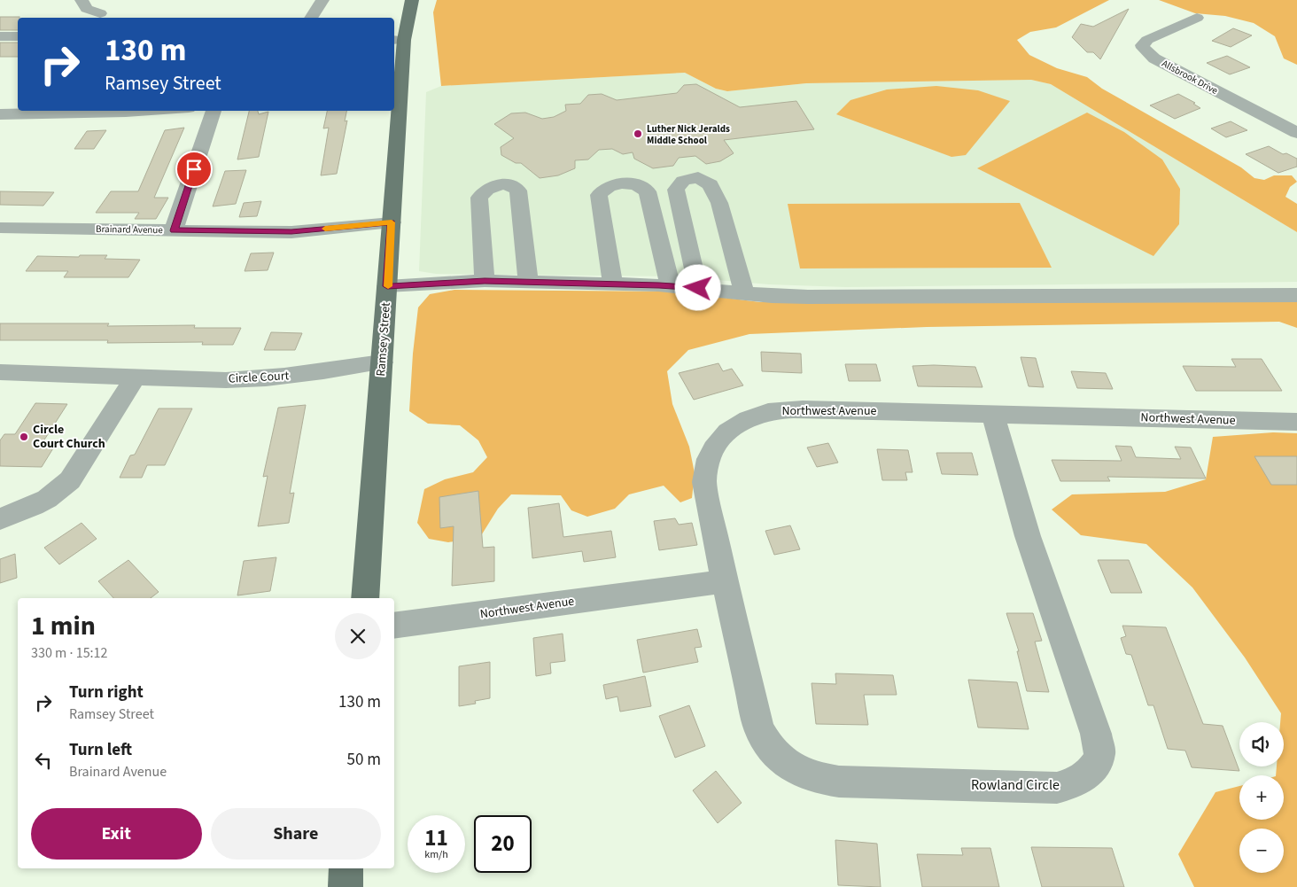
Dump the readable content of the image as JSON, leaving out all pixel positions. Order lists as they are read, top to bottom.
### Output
{
  "streets": {
    "main road": ["Ramsey Street"],
    "street": [
      "Allsbrook Drive",
      "Brainard Avenue",
      "Circle Court",
      "Northwest Avenue",
      "Rowland Circle"
    ]
  },
  "crossings": [
    ["Brainard Avenue", "Ramsey Street"],
    ["Ramsey Street", "Circle Court"],
    ["Northwest Avenue", "Rowland Circle"]
  ],
  "places": ["Luther Nick Jeralds Middle School", "Circle Court Church"],
  "page": {
    "turn": ["130 m", "Ramsey Street"],
    "heading": ["1 min", "330 m · 15:12"],
    "list": [
      {
        "name": "Turn right",
        "note": "Ramsey Street",
        "value": "130 m"
      },
      {
        "name": "Turn left",
        "note": "Brainard Avenue",
        "value": "50 m"
      }
    ],
    "map_buttons": ["+", "−"],
    "buttons": ["Exit", "Share"],
    "speed": "11 km/h",
    "limit": "20"
  }
}
